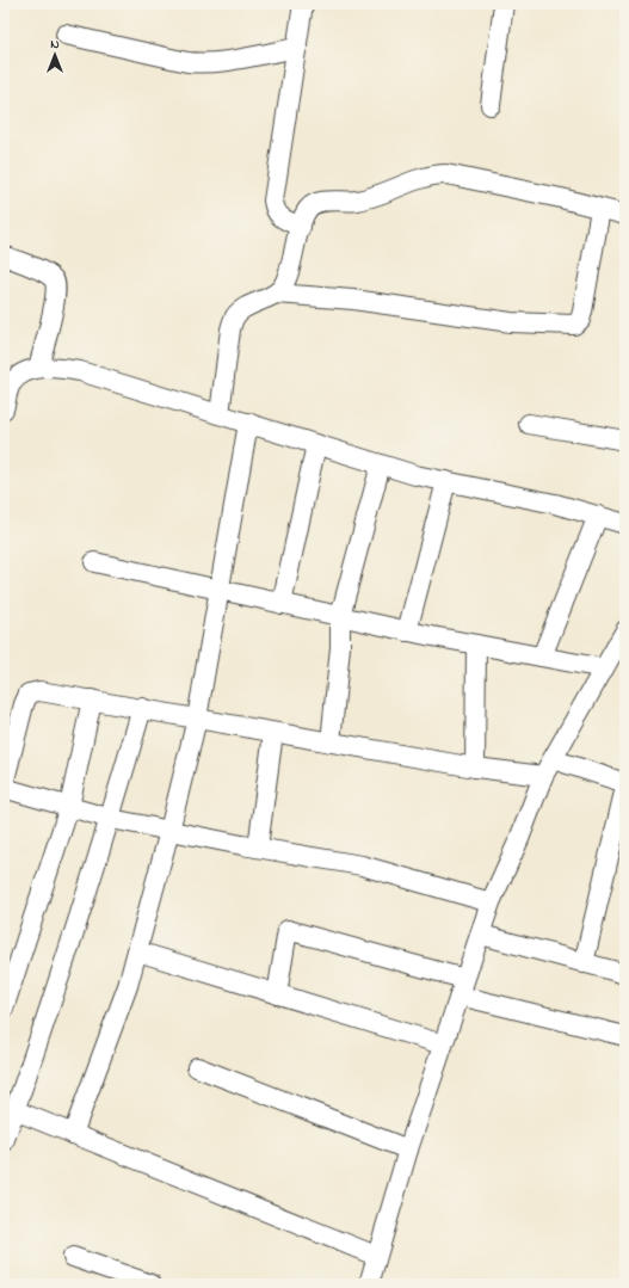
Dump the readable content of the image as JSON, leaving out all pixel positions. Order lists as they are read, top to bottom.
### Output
{
  "north": "top"
}
